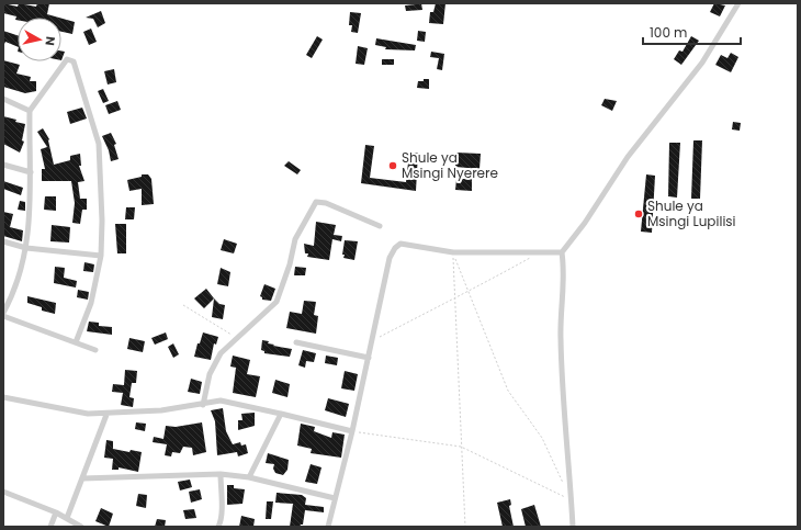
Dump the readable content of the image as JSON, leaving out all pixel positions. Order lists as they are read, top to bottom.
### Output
{
  "places": ["Shule ya Msingi Nyerere", "Shule ya Msingi Lupilisi"],
  "scale_bar": "100 m",
  "north": "right"
}
